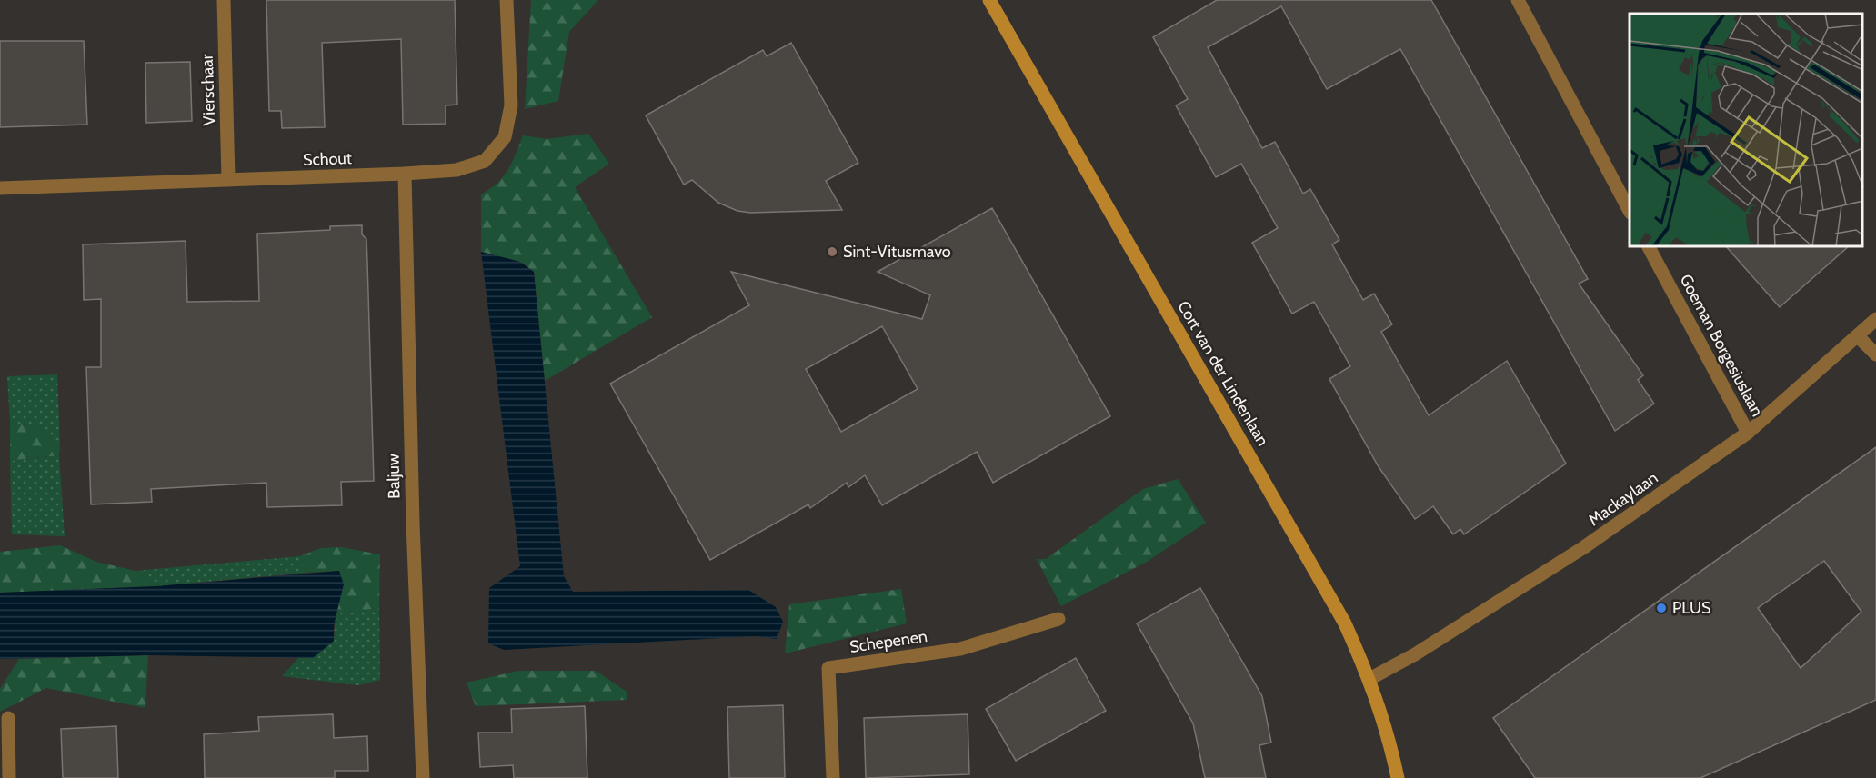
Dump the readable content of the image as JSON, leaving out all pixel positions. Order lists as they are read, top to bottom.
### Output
{
  "streets": {
    "main road": ["Cort van der Lindenlaan"],
    "street": [
      "Vierschaar",
      "Schout",
      "Goeman Borgesiuslaan",
      "Baljuw",
      "Mackaylaan",
      "Schepenen"
    ]
  },
  "crossings": [
    ["Vierschaar", "Schout"],
    ["Schout", "Baljuw"],
    ["Goeman Borgesiuslaan", "Mackaylaan"],
    ["Cort van der Lindenlaan", "Mackaylaan"]
  ],
  "places": ["Sint-Vitusmavo", "PLUS"]
}
